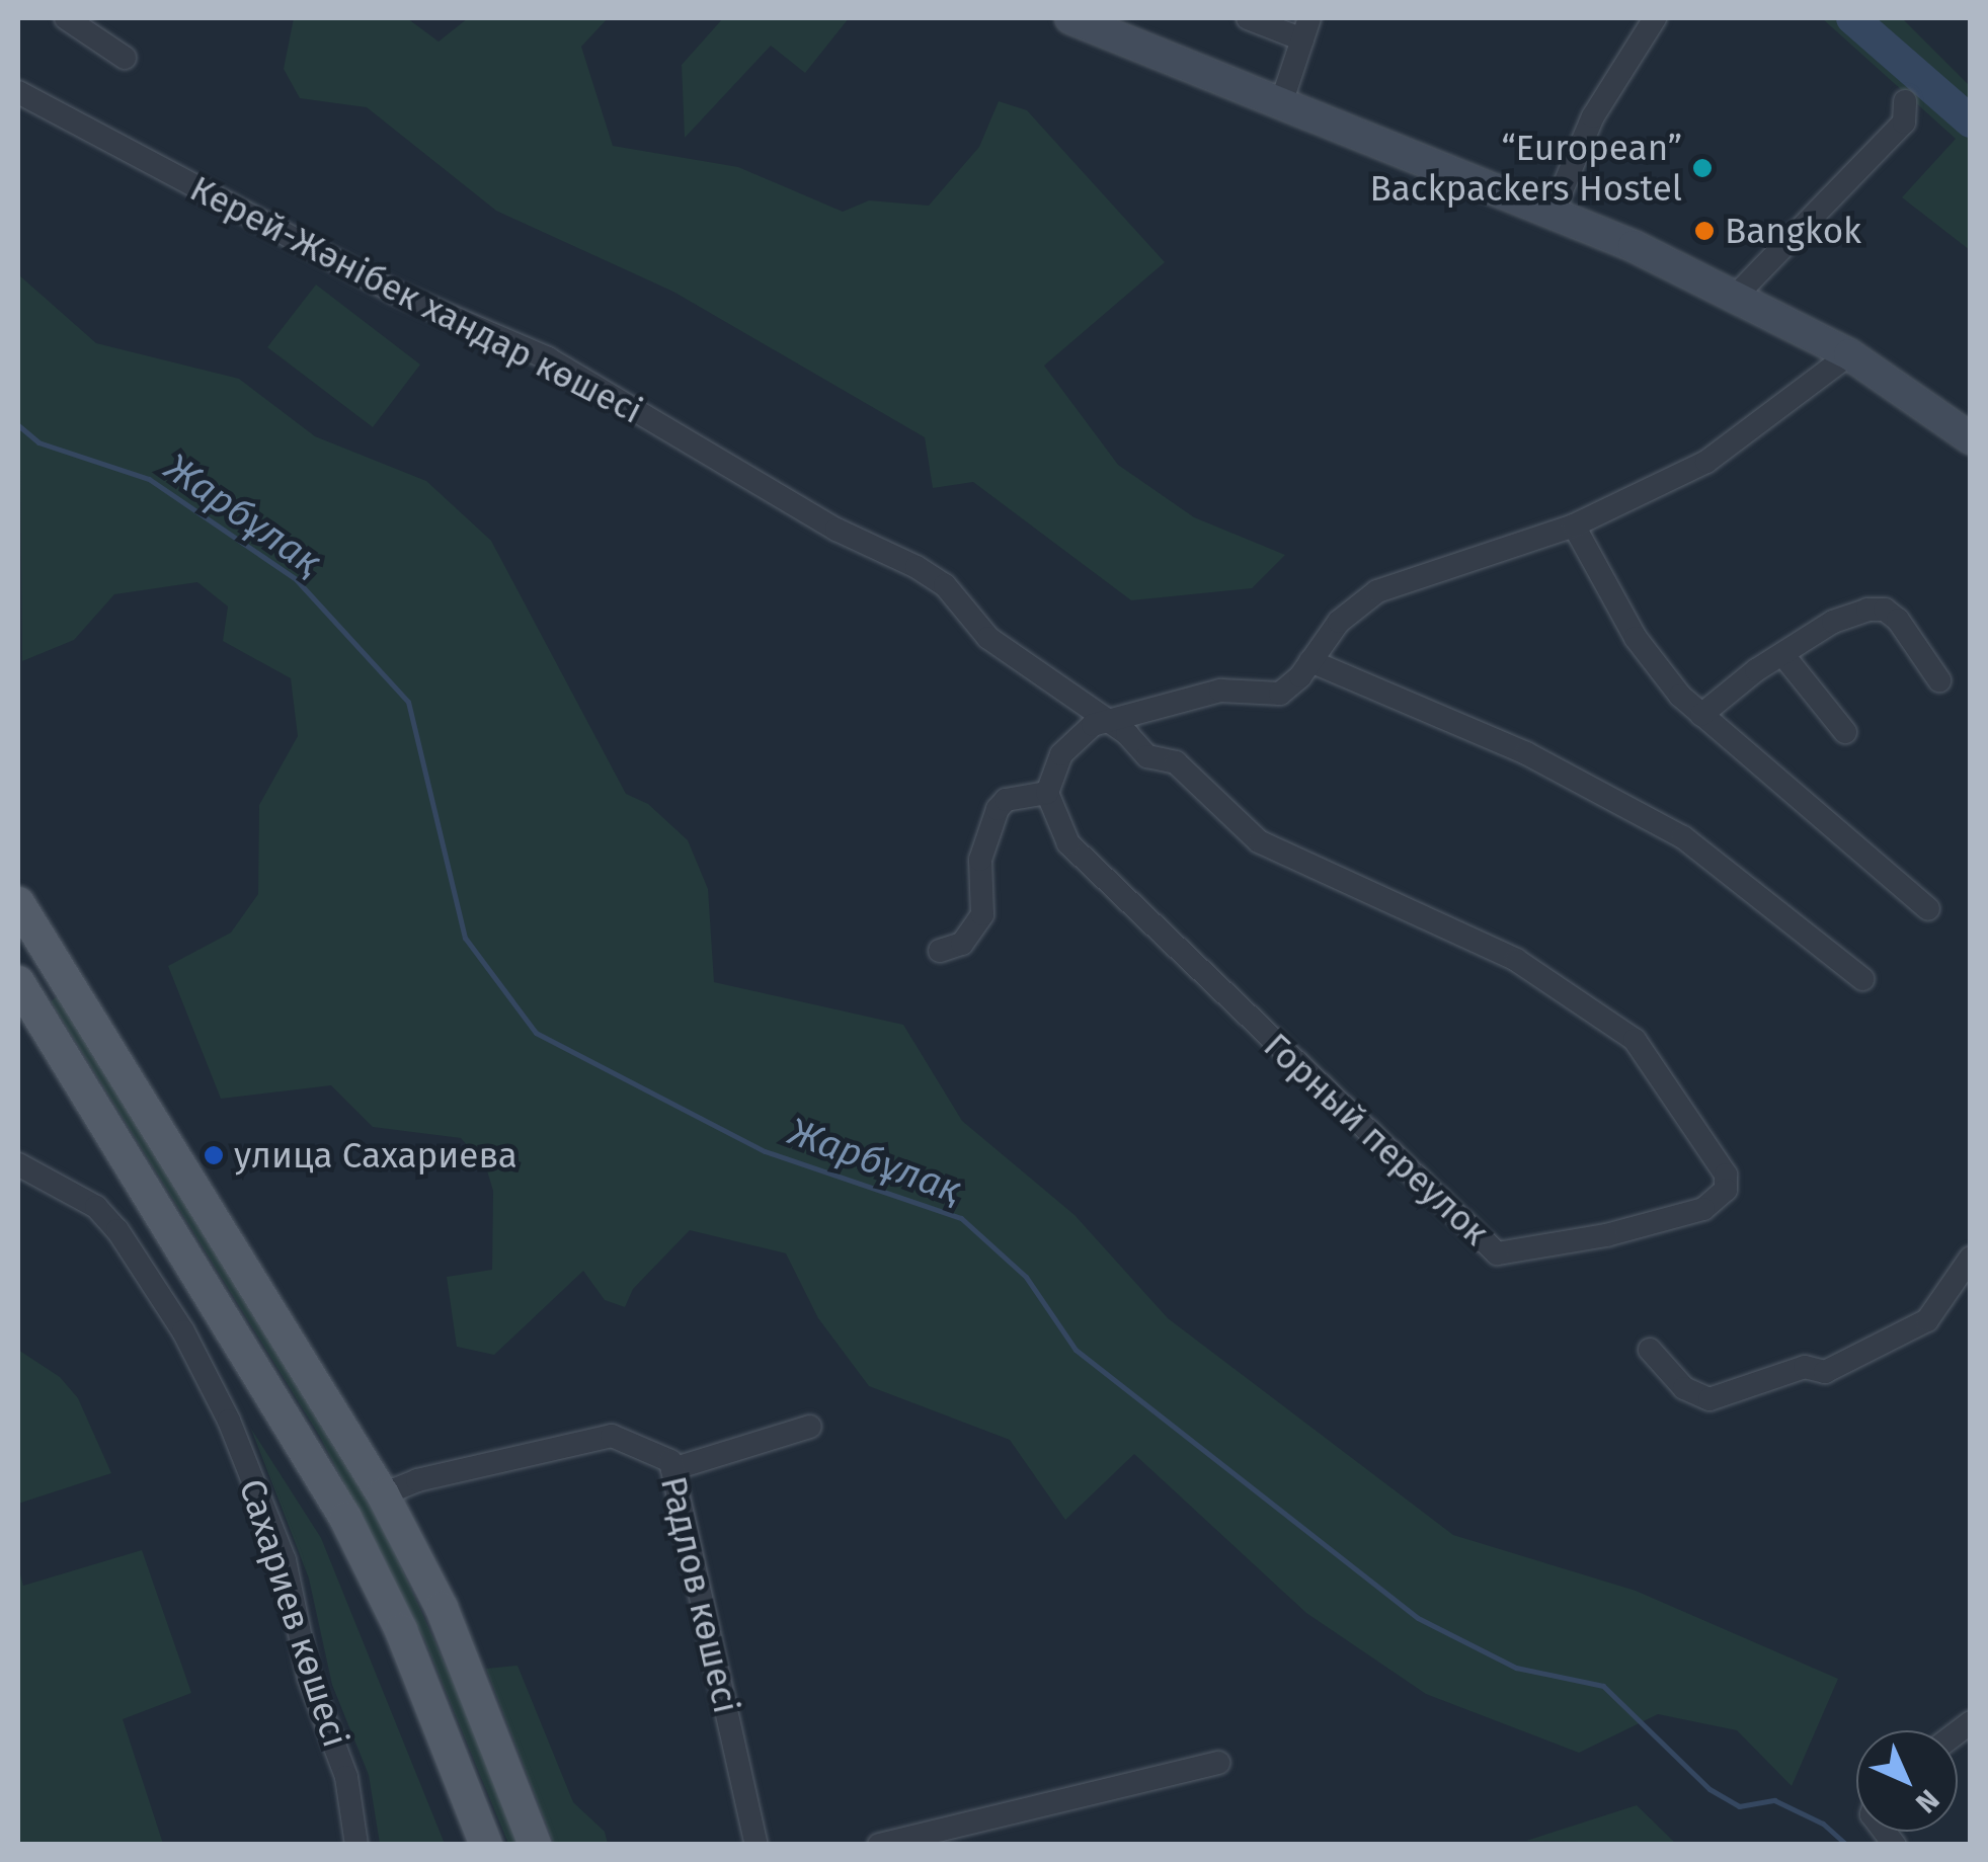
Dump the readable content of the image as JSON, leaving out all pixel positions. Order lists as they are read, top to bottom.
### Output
{
  "streets": {
    "street": [
      "Керей-Жәнібек хандар көшесі",
      "Горный переулок",
      "Радлов көшесі",
      "Сахариев көшесі"
    ]
  },
  "crossings": [
    ["Керей-Жәнібек хандар көшесі", "Горный переулок"]
  ],
  "water": ["Жарбұлақ"],
  "places": ["“European” Backpackers Hostel", "Bangkok", "улица Сахариева"],
  "north": "bottom right"
}
